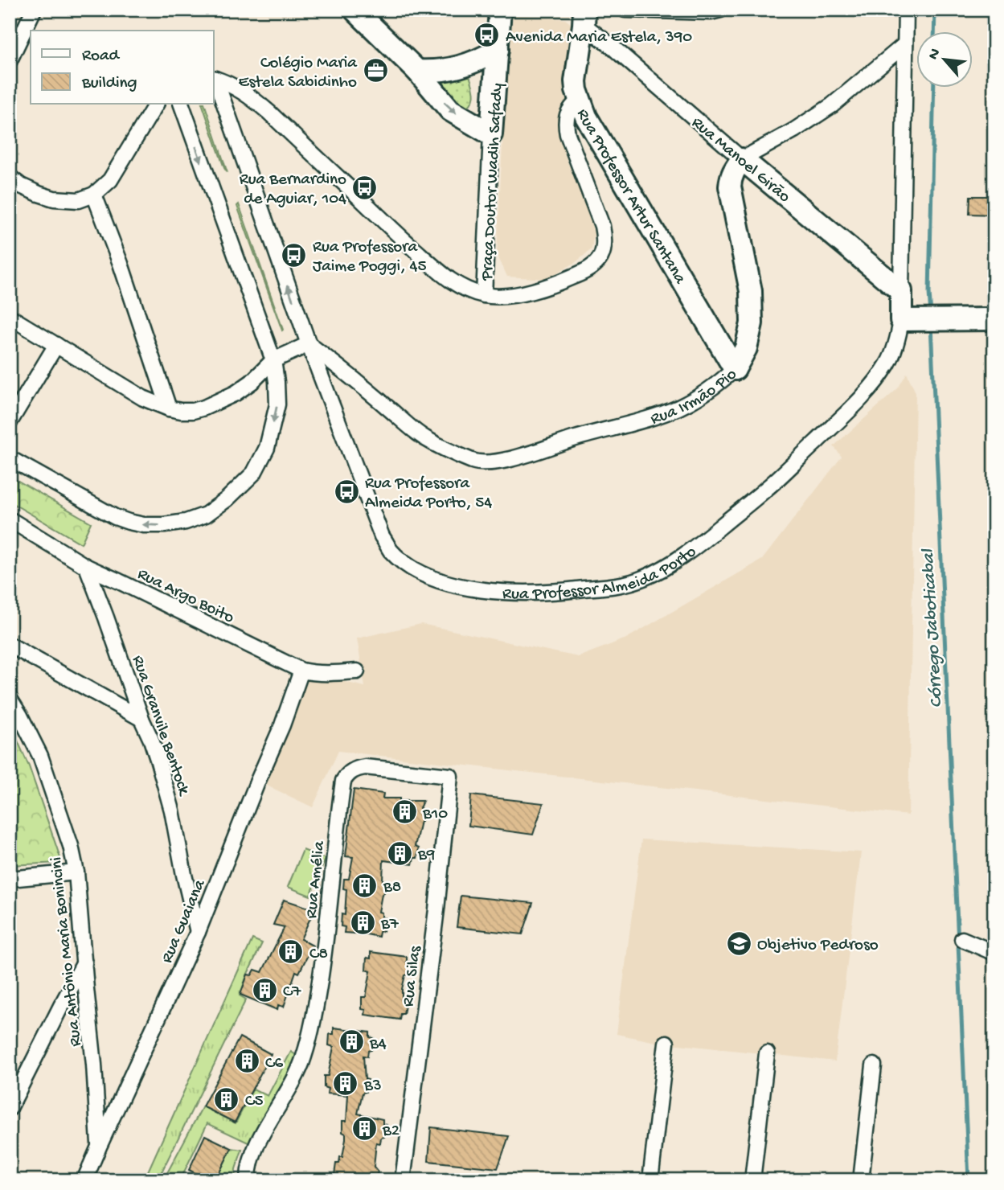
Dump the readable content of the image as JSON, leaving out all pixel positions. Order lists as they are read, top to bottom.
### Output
{
  "streets": {
    "street": [
      "Rua Manoel Girão",
      "Praça Doutor Wadih Safady",
      "Rua Professor Artur Santana",
      "Rua Irmão Pio",
      "Rua Professor Almeida Porto",
      "Rua Argo Boito",
      "Rua Granvile Bentock",
      "Rua Amélia",
      "Rua Guaiana",
      "Rua Antônio Maria Bonincini",
      "Rua Silas"
    ]
  },
  "crossings": [
    ["Rua Manoel Girão", "Rua Professor Artur Santana"],
    ["Rua Manoel Girão", "Rua Irmão Pio"],
    ["Rua Manoel Girão", "Rua Professor Almeida Porto"],
    ["Praça Doutor Wadih Safady", "Rua Professor Artur Santana"],
    ["Rua Professor Artur Santana", "Rua Irmão Pio"],
    ["Rua Irmão Pio", "Rua Professor Almeida Porto"],
    ["Rua Argo Boito", "Rua Granvile Bentock"],
    ["Rua Argo Boito", "Rua Guaiana"],
    ["Rua Granvile Bentock", "Rua Guaiana"],
    ["Rua Amélia", "Rua Silas"],
    ["Rua Guaiana", "Rua Antônio Maria Bonincini"]
  ],
  "water": ["Córrego Jaboticabal"],
  "places": {
    "bus stop": [
      "Avenida Maria Estela, 390",
      "Rua Bernardino de Aguiar, 104",
      "Rua Professora Jaime Poggi, 45",
      "Rua Professora Almeida Porto, 54"
    ],
    "office": ["Colégio Maria Estela Sabidinho"],
    "building": [
      "B10",
      "B9",
      "B8",
      "B7",
      "C8",
      "C7",
      "B4",
      "C6",
      "B3",
      "C5",
      "B2"
    ],
    "school or university": ["Objetivo Pedroso"]
  },
  "legend": ["Road", "Building"],
  "north": "top left"
}
